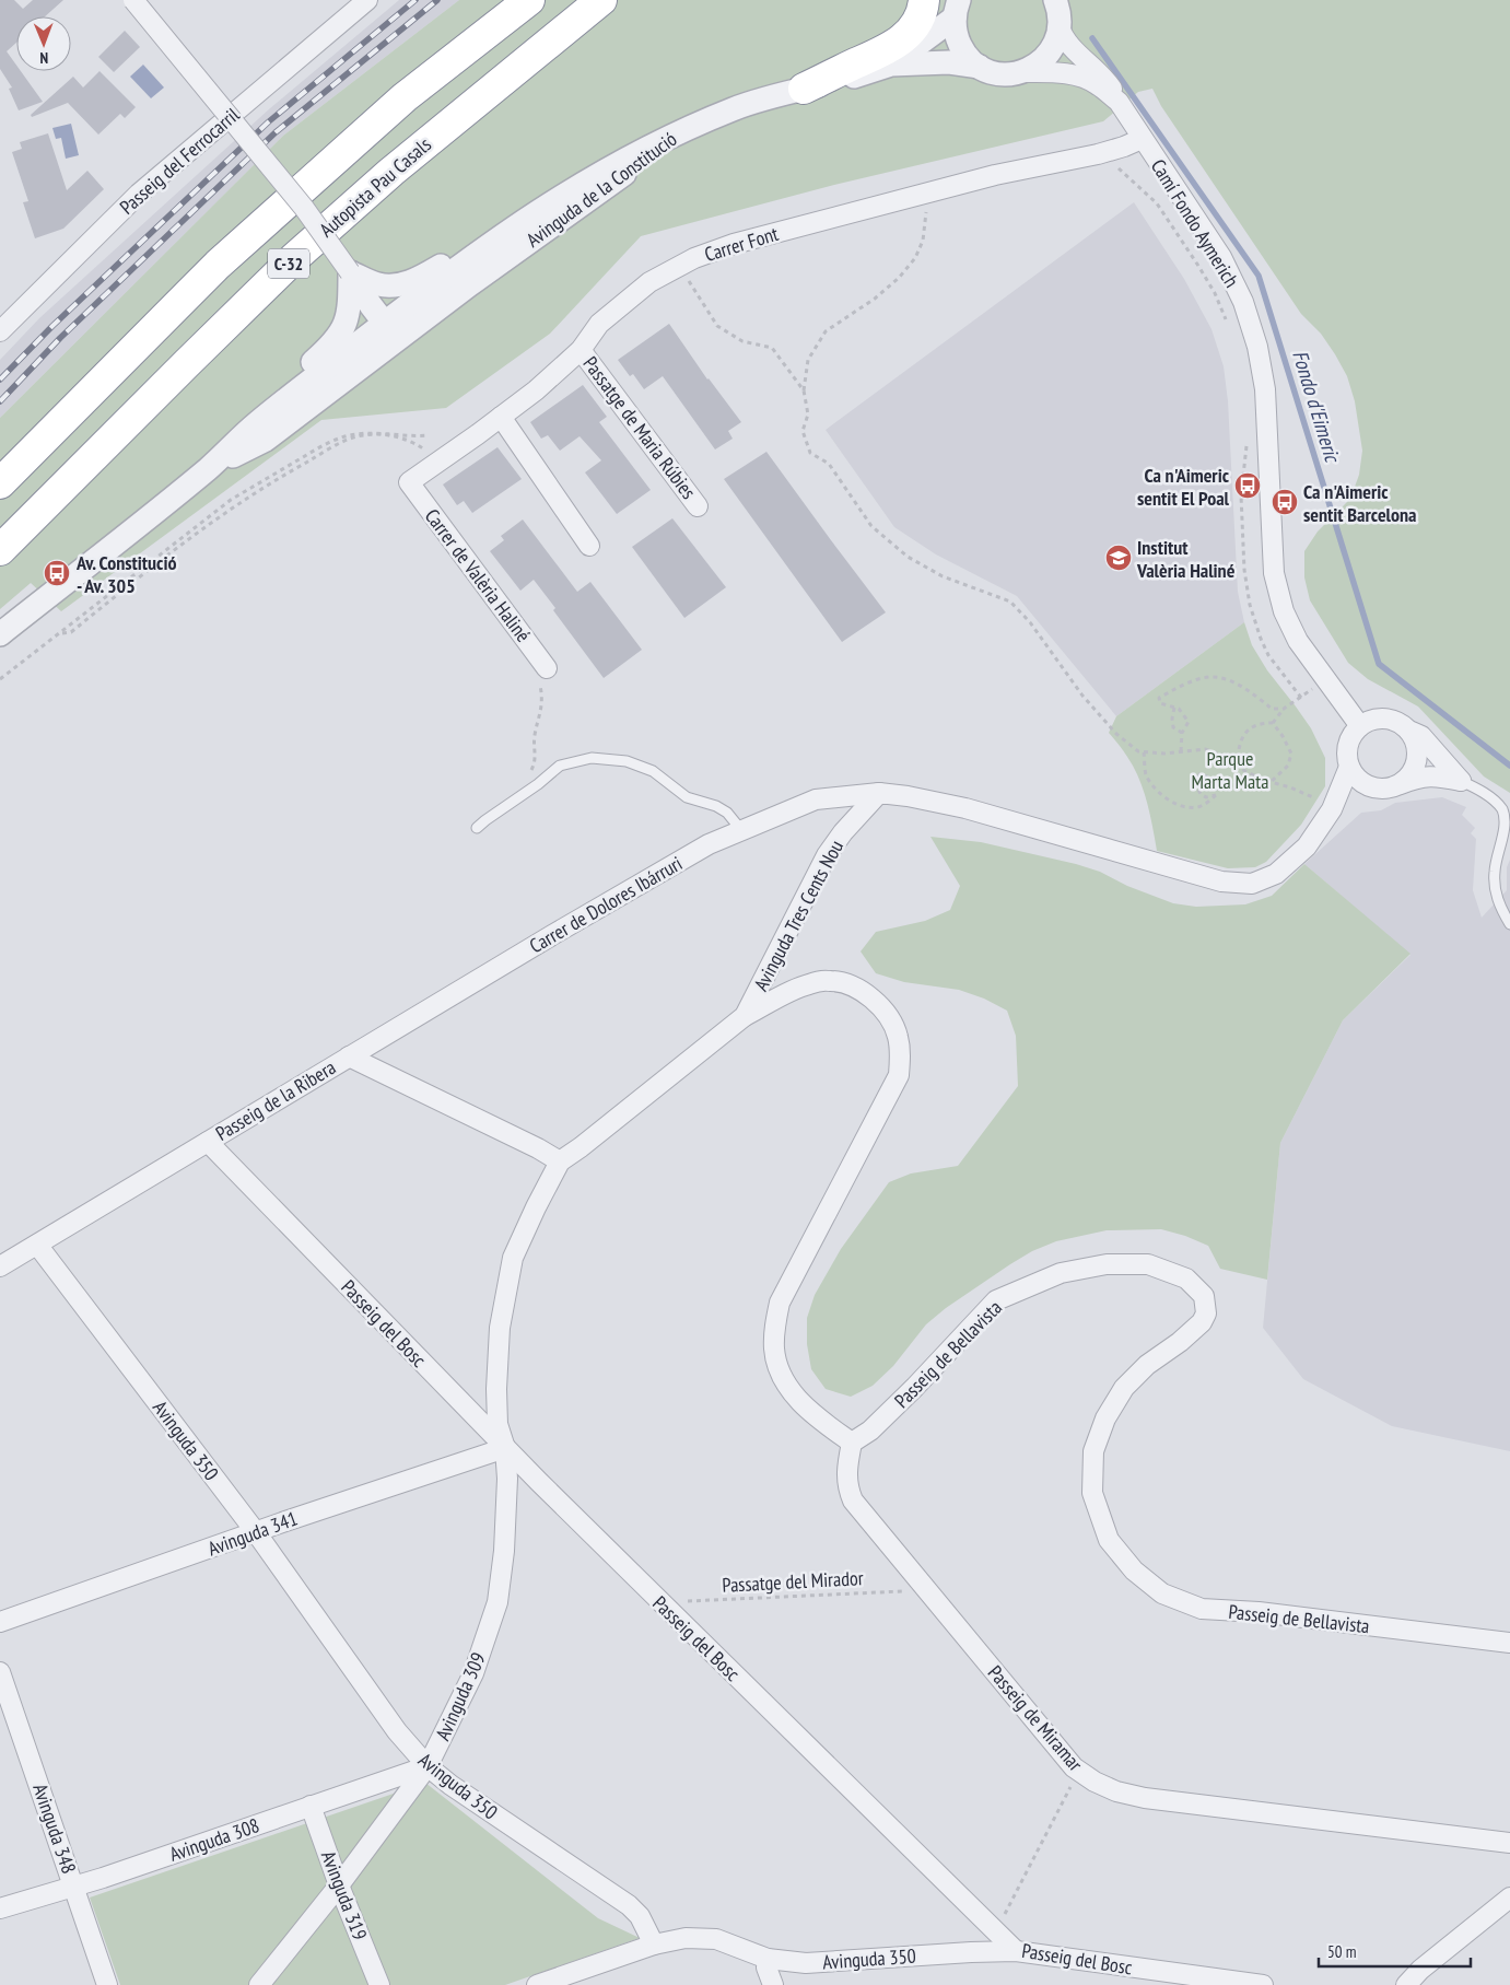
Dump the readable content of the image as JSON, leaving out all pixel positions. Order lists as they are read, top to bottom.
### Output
{
  "streets": {
    "highway": ["Autopista Pau Casals", "C-32"],
    "street": [
      "Passeig del Ferrocarril",
      "Avinguda de la Constitució",
      "Camí Fondo Aymerich",
      "Carrer Font",
      "Passatge de Maria Rúbies",
      "Carrer de Valèria Haliné",
      "Carrer de Dolores Ibárruri",
      "Avinguda Tres Cents Nou",
      "Passeig de la Ribera",
      "Passeig del Bosc",
      "Passeig de Bellavista",
      "Avinguda 350",
      "Avinguda 341",
      "Avinguda 309",
      "Passeig de Miramar",
      "Avinguda 348",
      "Avinguda 308",
      "Avinguda 319"
    ],
    "path": ["Passatge del Mirador"]
  },
  "crossings": [
    ["Camí Fondo Aymerich", "Carrer Font"],
    ["Carrer Font", "Passatge de Maria Rúbies"],
    ["Carrer Font", "Carrer de Valèria Haliné"],
    ["Carrer de Dolores Ibárruri", "Avinguda Tres Cents Nou"],
    ["Carrer de Dolores Ibárruri", "Passeig de la Ribera"],
    ["Avinguda Tres Cents Nou", "Passeig de la Ribera"],
    ["Avinguda Tres Cents Nou", "Passeig del Bosc"],
    ["Avinguda Tres Cents Nou", "Avinguda 341"],
    ["Avinguda Tres Cents Nou", "Avinguda 309"],
    ["Passeig de la Ribera", "Passeig del Bosc"],
    ["Passeig de la Ribera", "Avinguda 350"],
    ["Passeig del Bosc", "Avinguda 350"],
    ["Passeig del Bosc", "Avinguda 341"],
    ["Passeig del Bosc", "Passatge del Mirador"],
    ["Passeig del Bosc", "Avinguda 309"],
    ["Passeig de Bellavista", "Passeig de Miramar"],
    ["Avinguda 350", "Avinguda 341"],
    ["Avinguda 350", "Avinguda 309"],
    ["Avinguda 350", "Avinguda 308"],
    ["Avinguda 341", "Avinguda 309"],
    ["Passatge del Mirador", "Passeig de Miramar"],
    ["Avinguda 309", "Avinguda 308"],
    ["Avinguda 309", "Avinguda 319"],
    ["Avinguda 348", "Avinguda 308"],
    ["Avinguda 308", "Avinguda 319"]
  ],
  "water": ["Fondo d'Eimeric"],
  "parks": ["Parque Marta Mata"],
  "places": {
    "bus stop": ["Ca n'Aimeric sentit El Poal", "Ca n'Aimeric sentit Barcelona", "Av. Constitució - Av. 305"],
    "school or university": ["Institut Valèria Haliné"]
  },
  "scale_bar": "50 m",
  "north": "bottom"
}
